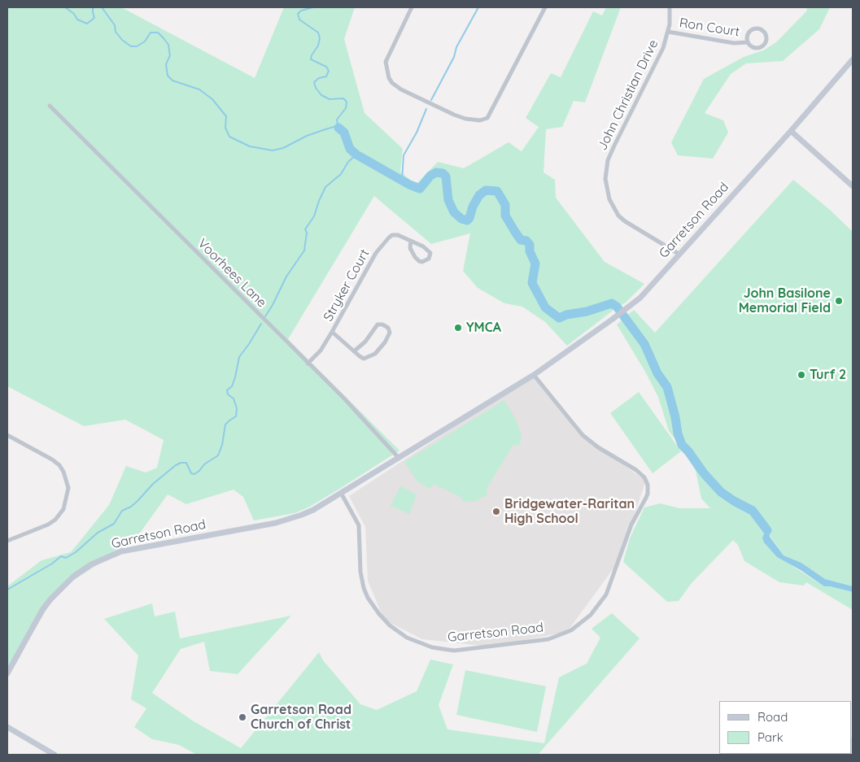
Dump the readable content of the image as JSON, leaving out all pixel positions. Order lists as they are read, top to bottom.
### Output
{
  "streets": {
    "street": [
      "Ron Court",
      "John Christian Drive",
      "Garretson Road",
      "Voorhees Lane",
      "Stryker Court"
    ]
  },
  "crossings": [
    ["Ron Court", "John Christian Drive"],
    ["John Christian Drive", "Garretson Road"],
    ["Garretson Road", "Voorhees Lane"],
    ["Voorhees Lane", "Stryker Court"]
  ],
  "places": [
    "John Basilone Memorial Field",
    "YMCA",
    "Turf 2",
    "Bridgewater-Raritan High School",
    "Garretson Road Church of Christ"
  ],
  "legend": ["Road", "Park"]
}
